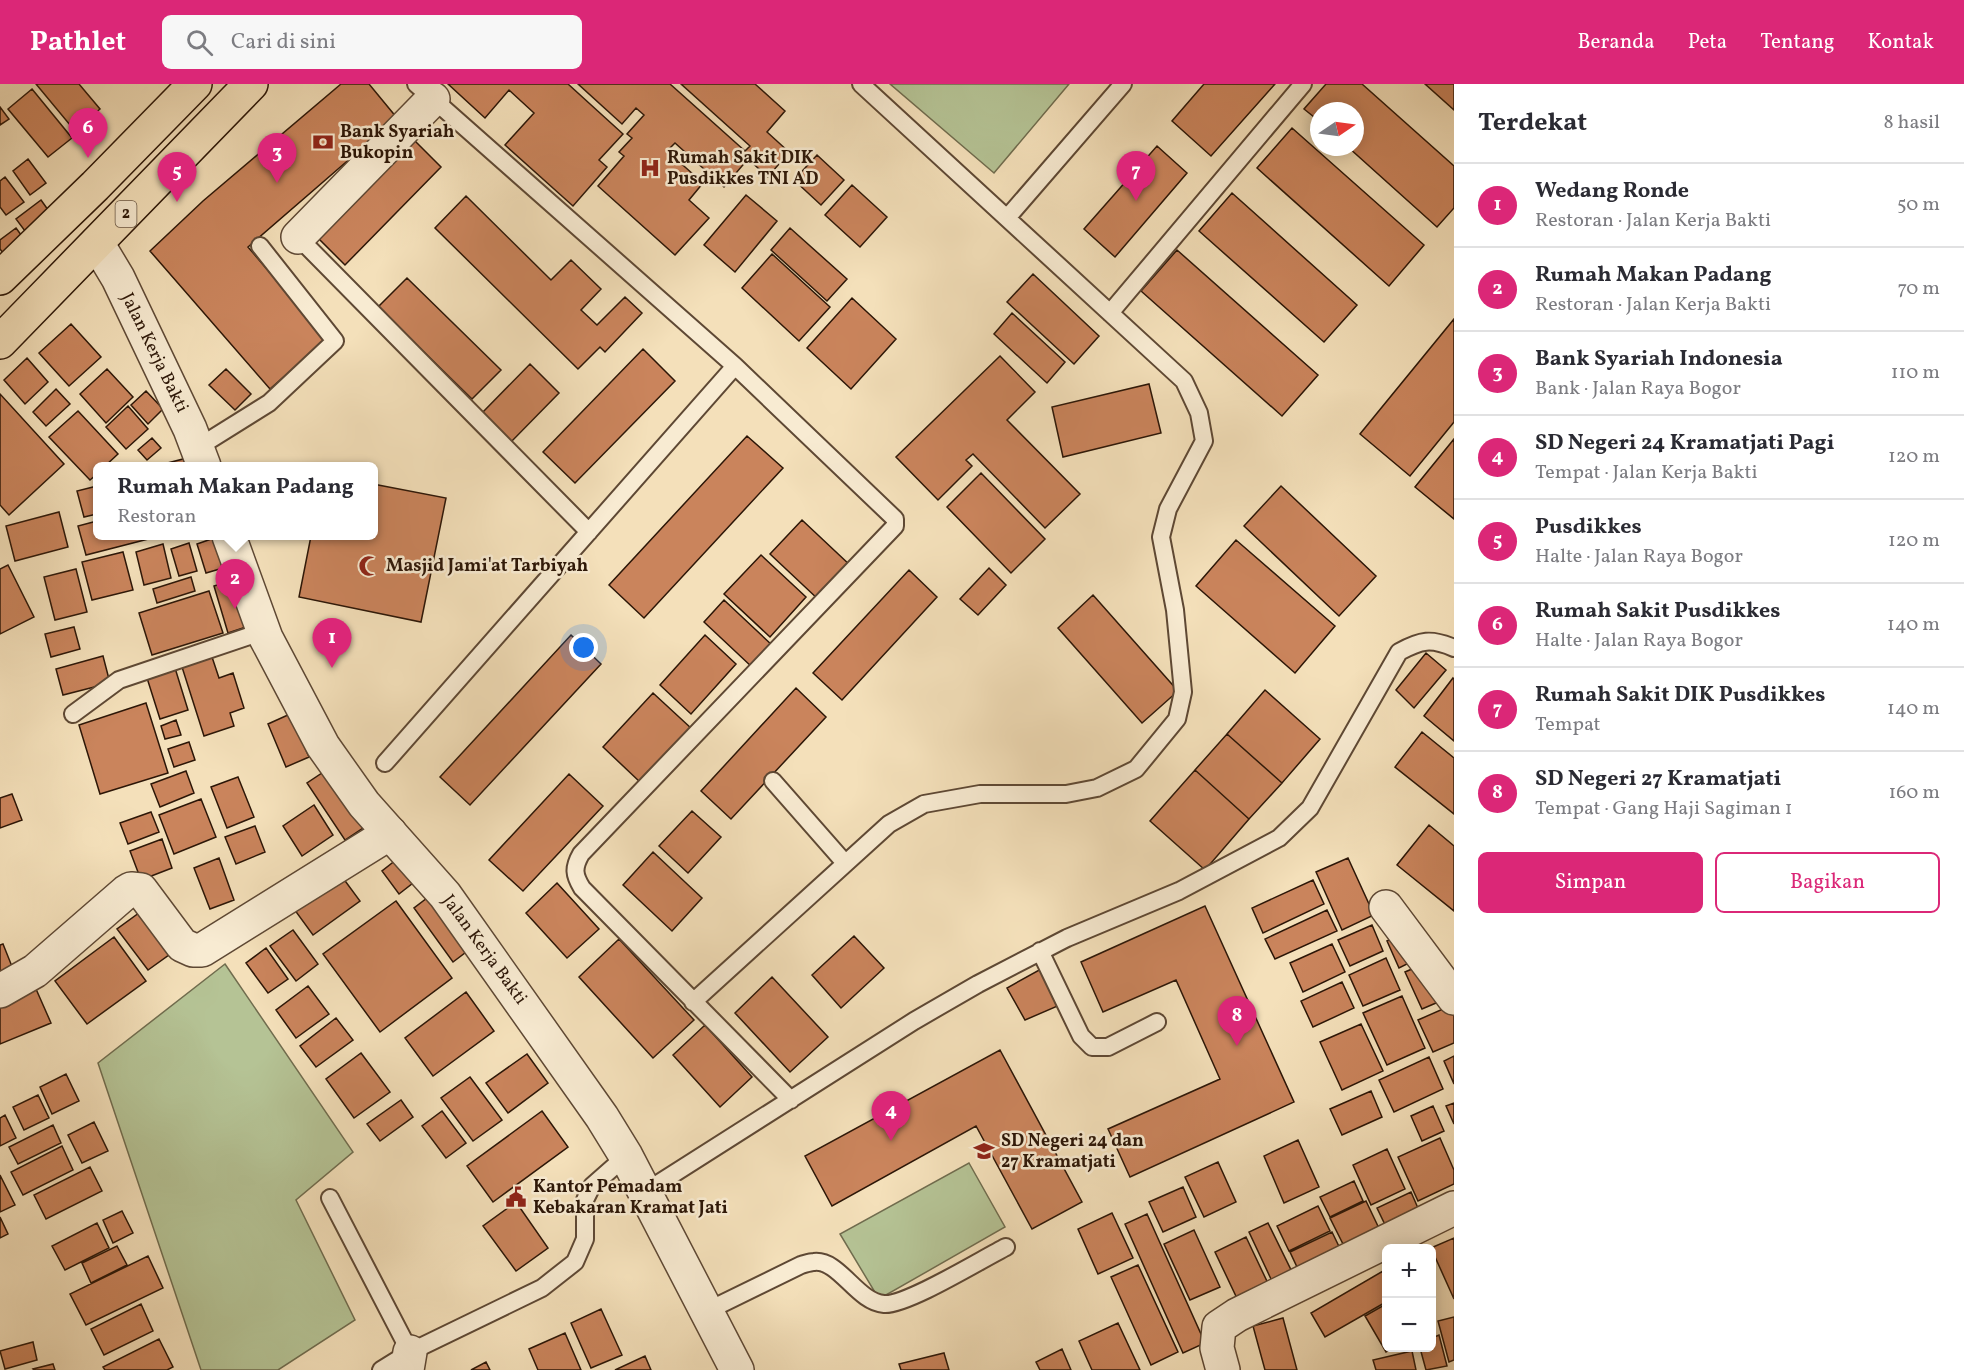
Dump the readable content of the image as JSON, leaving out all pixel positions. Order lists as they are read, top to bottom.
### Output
{
  "streets": {
    "highway": ["2"],
    "street": ["Jalan Kerja Bakti"]
  },
  "crossings": [
    ["2", "Jalan Kerja Bakti"]
  ],
  "places": {
    "bank": ["Bank Syariah Bukopin"],
    "hospital": ["Rumah Sakit DIK Pusdikkes TNI AD"],
    "mosque": ["Masjid Jami'at Tarbiyah"],
    "school or university": ["SD Negeri 24 dan 27 Kramatjati"],
    "public building": ["Kantor Pemadam Kebakaran Kramat Jati"]
  },
  "north": "right",
  "page": {
    "header": "Pathlet",
    "search": "Cari di sini",
    "nav": [
      "Beranda",
      "Peta",
      "Tentang",
      "Kontak"
    ],
    "heading": ["Terdekat", "8 hasil"],
    "pins": [
      "6",
      "3",
      "7",
      "5",
      "2",
      "1",
      "8",
      "4"
    ],
    "list": [
      {
        "mark": "1",
        "name": "Wedang Ronde",
        "note": "Restoran · Jalan Kerja Bakti",
        "value": "50 m"
      },
      {
        "mark": "2",
        "name": "Rumah Makan Padang",
        "note": "Restoran · Jalan Kerja Bakti",
        "value": "70 m"
      },
      {
        "mark": "3",
        "name": "Bank Syariah Indonesia",
        "note": "Bank · Jalan Raya Bogor",
        "value": "110 m"
      },
      {
        "mark": "4",
        "name": "SD Negeri 24 Kramatjati Pagi",
        "note": "Tempat · Jalan Kerja Bakti",
        "value": "120 m"
      },
      {
        "mark": "5",
        "name": "Pusdikkes",
        "note": "Halte · Jalan Raya Bogor",
        "value": "120 m"
      },
      {
        "mark": "6",
        "name": "Rumah Sakit Pusdikkes",
        "note": "Halte · Jalan Raya Bogor",
        "value": "140 m"
      },
      {
        "mark": "7",
        "name": "Rumah Sakit DIK Pusdikkes",
        "note": "Tempat",
        "value": "140 m"
      },
      {
        "mark": "8",
        "name": "SD Negeri 27 Kramatjati",
        "note": "Tempat · Gang Haji Sagiman 1",
        "value": "160 m"
      }
    ],
    "popup": ["Rumah Makan Padang", "Restoran"],
    "buttons": ["Simpan", "Bagikan"],
    "map_buttons": ["+", "−"]
  }
}
